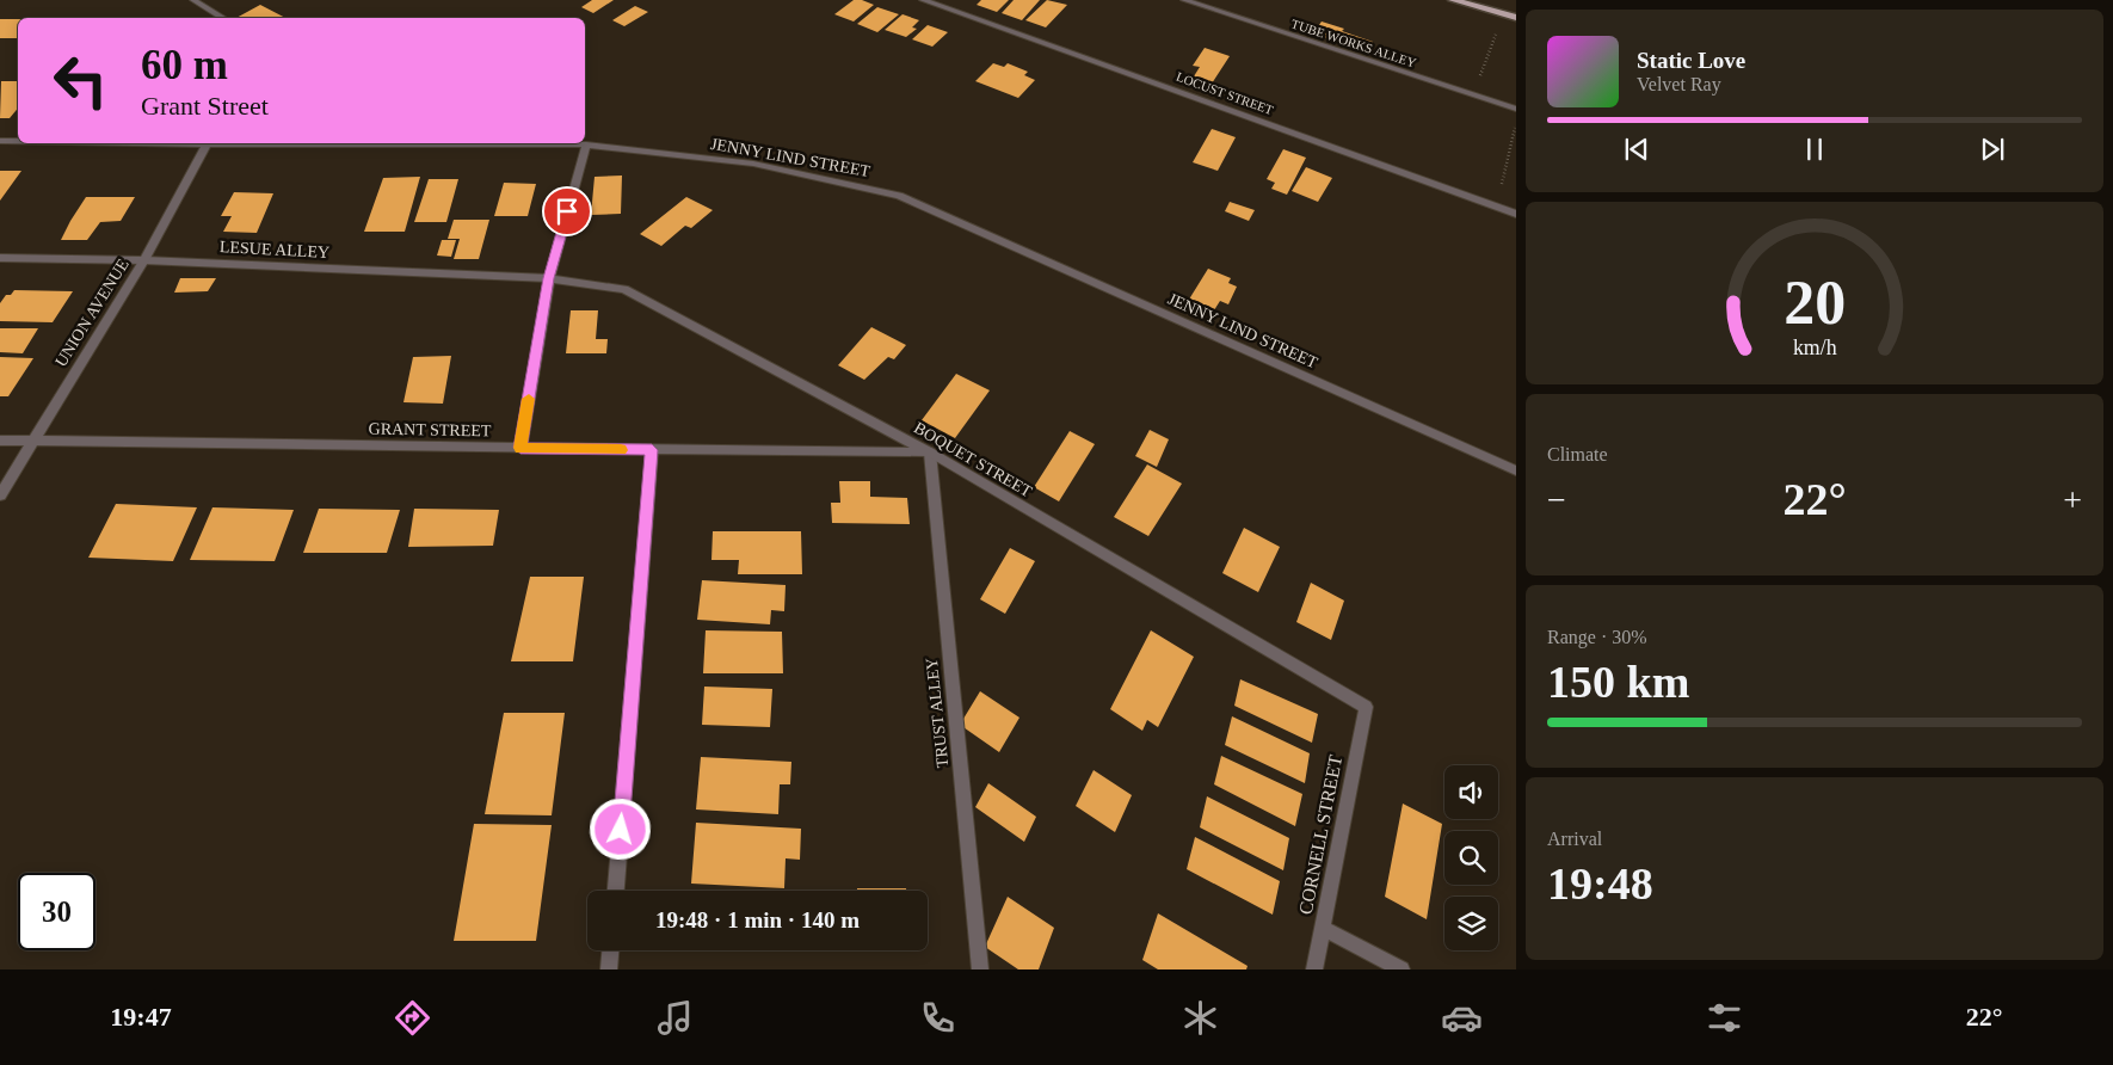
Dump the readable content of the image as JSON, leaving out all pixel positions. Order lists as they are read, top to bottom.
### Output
{
  "streets": {
    "street": [
      "TUBE WORKS ALLEY",
      "LOCUST STREET",
      "JENNY LIND STREET",
      "LESUE ALLEY",
      "UNION AVENUE",
      "GRANT STREET",
      "BOQUET STREET",
      "TRUST ALLEY",
      "CORNELL STREET"
    ]
  },
  "crossings": [
    ["LESUE ALLEY", "UNION AVENUE"],
    ["LESUE ALLEY", "BOQUET STREET"],
    ["UNION AVENUE", "GRANT STREET"],
    ["GRANT STREET", "BOQUET STREET"],
    ["GRANT STREET", "TRUST ALLEY"],
    ["BOQUET STREET", "TRUST ALLEY"],
    ["BOQUET STREET", "CORNELL STREET"]
  ],
  "page": {
    "turn": ["60 m", "Grant Street"],
    "song": ["Static Love", "Velvet Ray"],
    "tile": [
      "Climate",
      ["Range · 30%", "150 km"],
      ["Arrival", "19:48"]
    ],
    "heat": ["−", "22°", "+"],
    "limit": "30",
    "trip": "19:48 · 1 min · 140 m",
    "tabs": ["19:47", "22°"],
    "gauge": ["20", "km/h"]
  }
}
